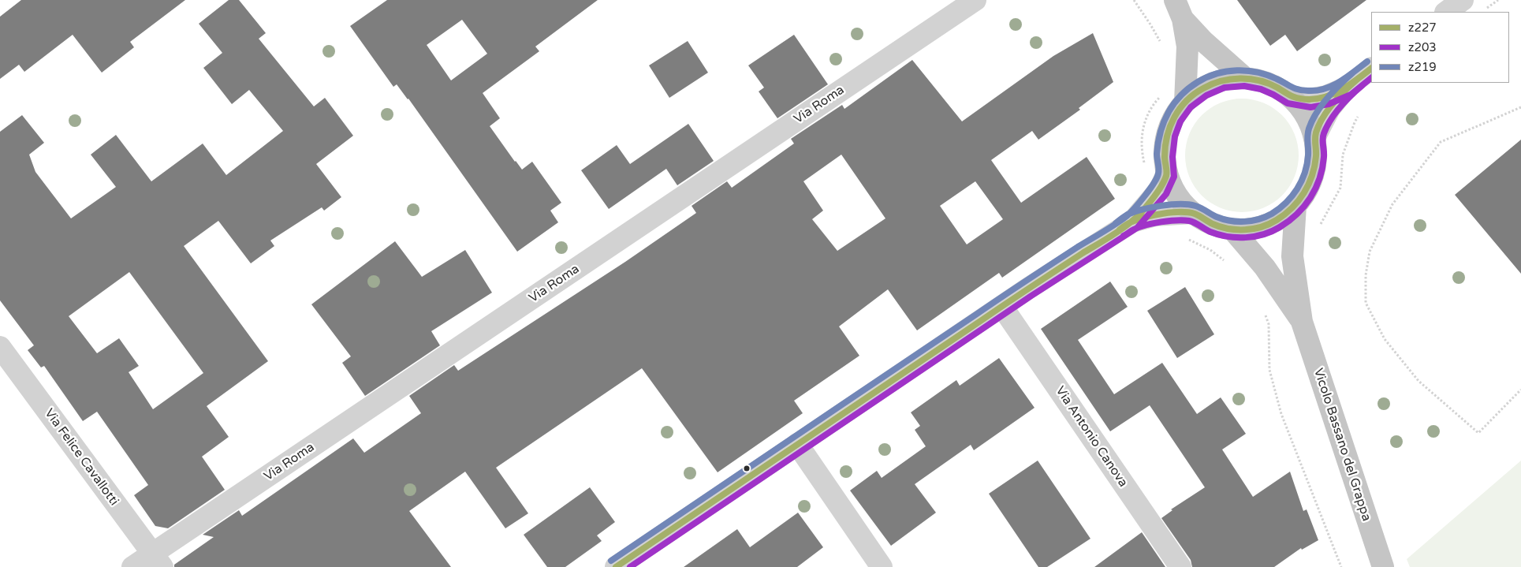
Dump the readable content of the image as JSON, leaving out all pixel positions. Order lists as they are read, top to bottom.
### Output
{
  "streets": {
    "main road": ["Vicolo Bassano del Grappa"],
    "street": ["Via Roma", "Via Antonio Canova", "Via Felice Cavallotti"]
  },
  "crossings": [
    ["Via Roma", "Via Felice Cavallotti"]
  ],
  "lines": ["transit line z219", "transit line z227", "transit line z203"],
  "legend": ["z227", "z203", "z219"]
}
